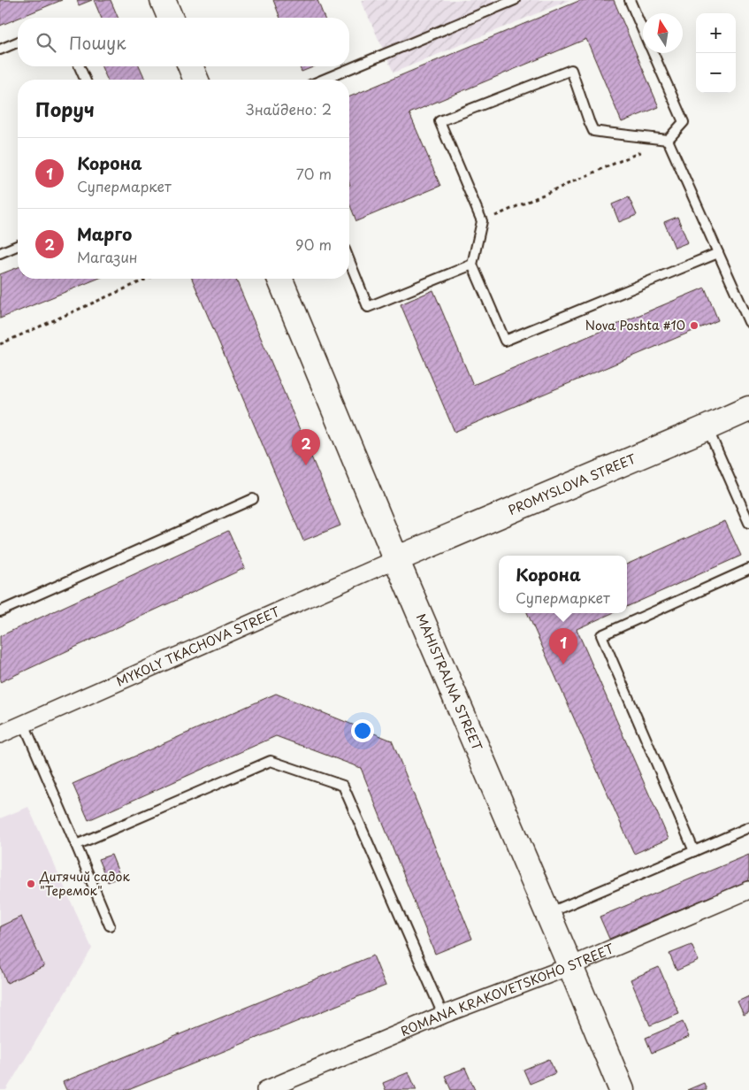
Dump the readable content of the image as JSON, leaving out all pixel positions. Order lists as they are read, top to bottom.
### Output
{
  "streets": {
    "street": [
      "PROMYSLOVA STREET",
      "MYKOLY TKACHOVA STREET",
      "MAHISTRALNA STREET",
      "ROMANA KRAKOVETSKOHO STREET"
    ]
  },
  "crossings": [
    ["PROMYSLOVA STREET", "MYKOLY TKACHOVA STREET"],
    ["PROMYSLOVA STREET", "MAHISTRALNA STREET"],
    ["MYKOLY TKACHOVA STREET", "MAHISTRALNA STREET"],
    ["MAHISTRALNA STREET", "ROMANA KRAKOVETSKOHO STREET"]
  ],
  "places": ["Nova Poshta #10", "Дитячий садок \"Теремок\""],
  "north": "top",
  "page": {
    "map_buttons": ["+", "−"],
    "search": "Пошук",
    "heading": ["Поруч", "Знайдено: 2"],
    "list": [
      {
        "mark": "1",
        "name": "Корона",
        "note": "Супермаркет",
        "value": "70 m"
      },
      {
        "mark": "2",
        "name": "Марго",
        "note": "Магазин",
        "value": "90 m"
      }
    ],
    "pins": ["2", "1"],
    "popup": ["Корона", "Супермаркет"]
  }
}
